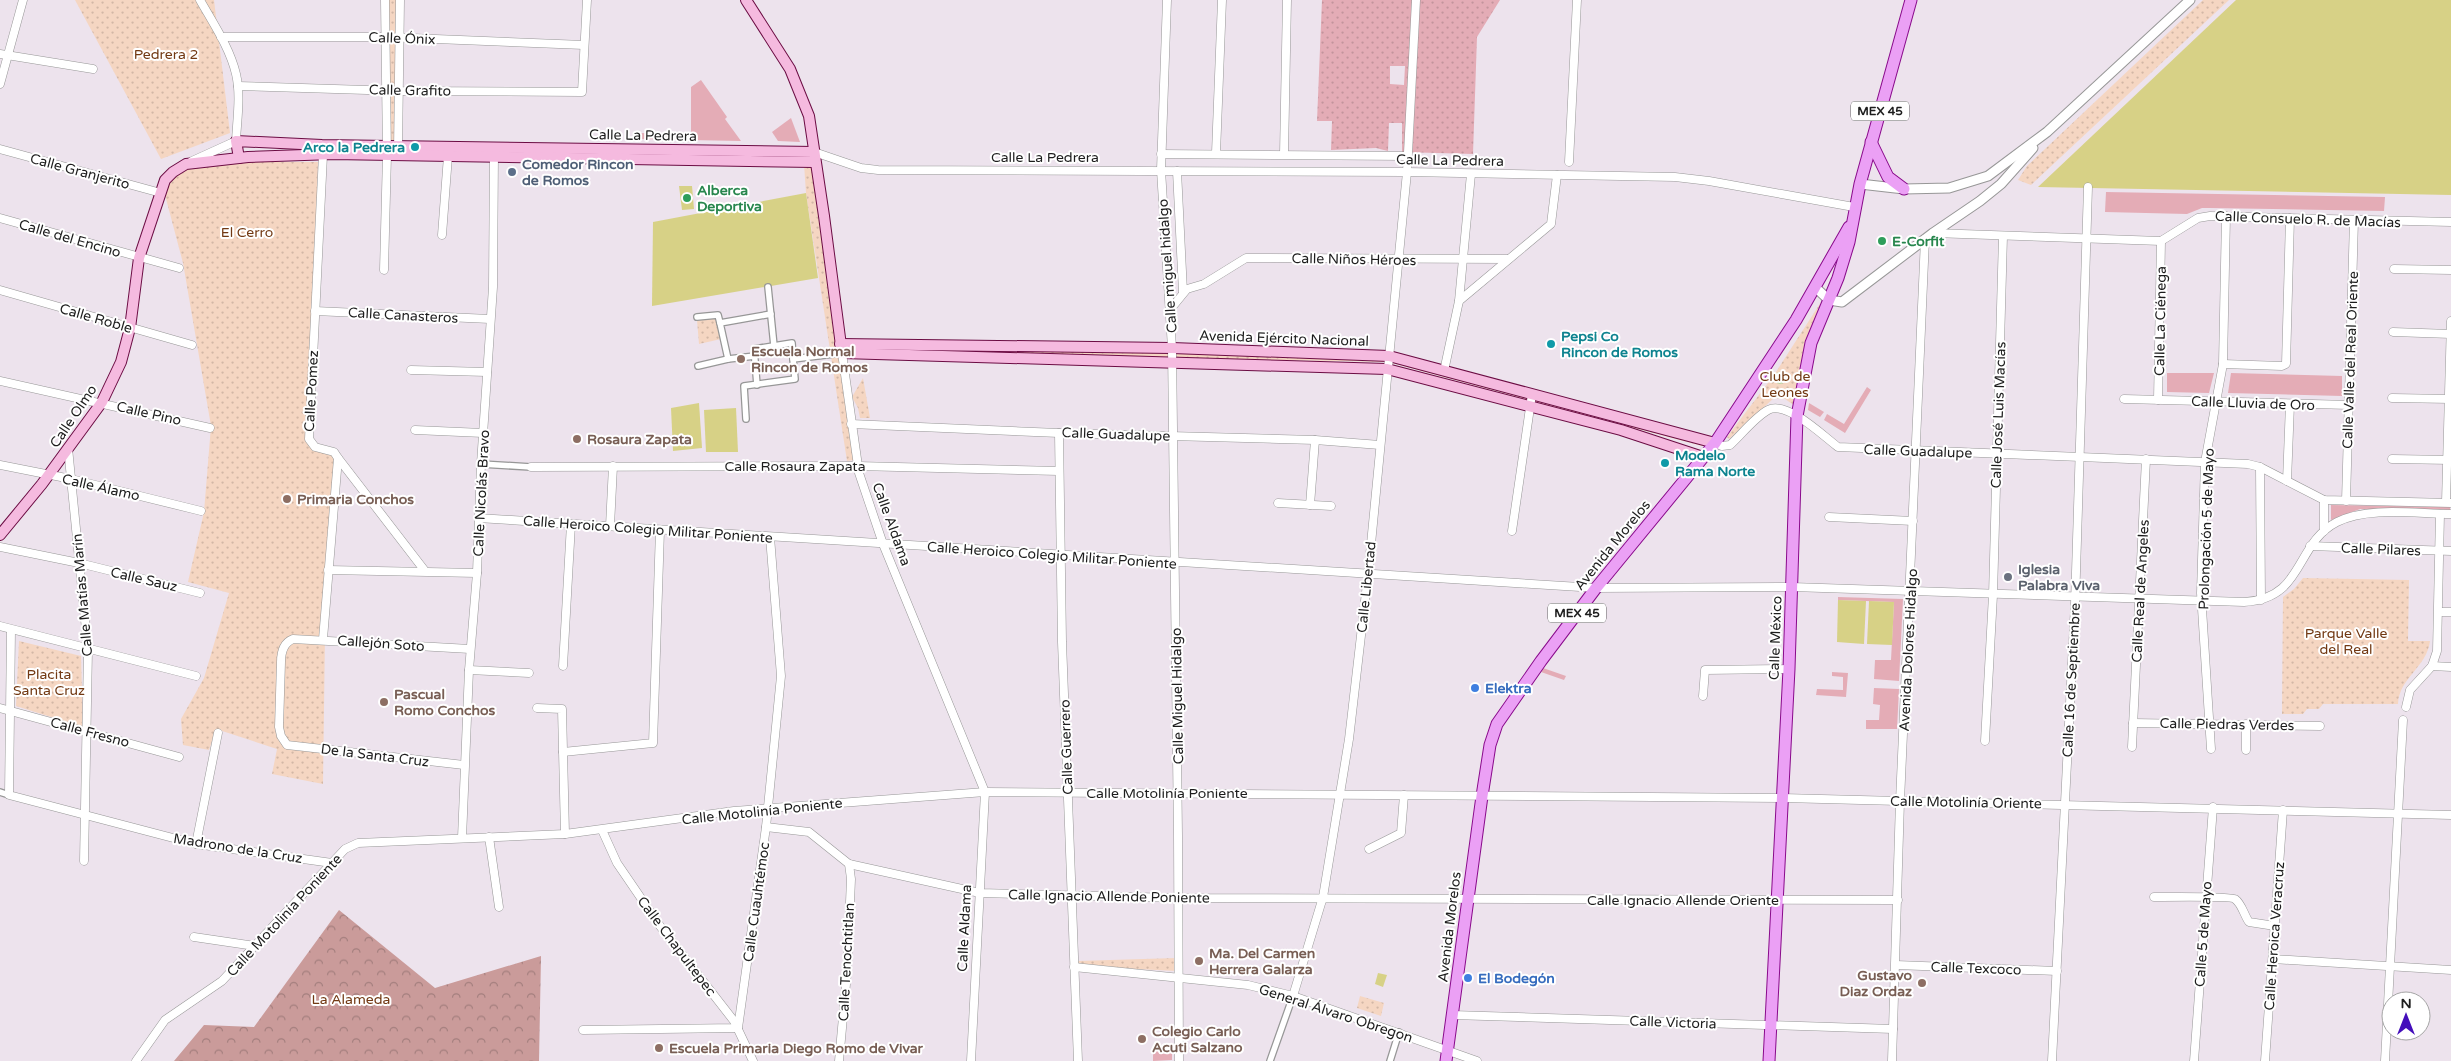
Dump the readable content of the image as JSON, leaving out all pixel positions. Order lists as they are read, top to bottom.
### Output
{
  "streets": {
    "main road": [
      "MEX 45",
      "Calle La Pedrera",
      "Avenida Ejército Nacional",
      "Calle Olmo",
      "Calle Aldama",
      "Avenida Morelos",
      "Calle México"
    ],
    "street": [
      "Calle Ónix",
      "Calle Grafito",
      "Calle Granjerito",
      "Calle Consuelo R. de Macías",
      "Calle del Encino",
      "Calle Niños Héroes",
      "Calle miguel hidalgo",
      "Calle Canasteros",
      "Calle Roble",
      "Calle La Ciénega",
      "Calle Valle del Real Oriente",
      "Calle Pomez",
      "Calle Lluvia de Oro",
      "Calle Pino",
      "Calle José Luis Macías",
      "Calle Guadalupe",
      "Calle Rosaura Zapata",
      "Calle Álamo",
      "Calle Nicolás Bravo",
      "Calle Heroico Colegio Militar Poniente",
      "Prolongación 5 de Mayo",
      "Calle Pilares",
      "Calle Sauz",
      "Calle Libertad",
      "Calle Real de Angeles",
      "Calle Matías Marín",
      "Callejón Soto",
      "Avenida Dolores Hidalgo",
      "Calle 16 de Septiembre",
      "Calle Miguel Hidalgo",
      "Calle Piedras Verdes",
      "Calle Fresno",
      "Calle Guerrero",
      "De la Santa Cruz",
      "Calle Motolinía Poniente",
      "Calle Motolinía Oriente",
      "Madrono de la Cruz",
      "Calle Ignacio Allende Poniente",
      "Calle Ignacio Allende Oriente",
      "Calle Cuauhtémoc",
      "Calle 5 de Mayo",
      "Calle Heroica Veracruz",
      "Calle Chapultepec",
      "Calle Tenochtitlan",
      "Calle Texcoco",
      "General Álvaro Obregon",
      "Calle Victoria"
    ]
  },
  "crossings": [
    ["Calle Ónix", "Calle Grafito"],
    ["MEX 45", "Calle La Pedrera"],
    ["MEX 45", "Avenida Morelos"],
    ["MEX 45", "Calle México"],
    ["Calle La Pedrera", "Calle miguel hidalgo"],
    ["Calle La Pedrera", "Calle Pomez"],
    ["Calle La Pedrera", "Calle Olmo"],
    ["Calle La Pedrera", "Calle Nicolás Bravo"],
    ["Calle La Pedrera", "Calle Aldama"],
    ["Calle La Pedrera", "Calle Libertad"],
    ["Calle Granjerito", "Calle Olmo"],
    ["Calle Consuelo R. de Macías", "Calle La Ciénega"],
    ["Calle Consuelo R. de Macías", "Calle Valle del Real Oriente"],
    ["Calle Consuelo R. de Macías", "Prolongación 5 de Mayo"],
    ["Calle del Encino", "Calle Olmo"],
    ["Calle Niños Héroes", "Calle Libertad"],
    ["Calle miguel hidalgo", "Avenida Ejército Nacional"],
    ["Calle miguel hidalgo", "Calle Miguel Hidalgo"],
    ["Calle Canasteros", "Calle Pomez"],
    ["Calle Canasteros", "Calle Nicolás Bravo"],
    ["Calle Roble", "Calle Olmo"],
    ["Calle La Ciénega", "Calle Lluvia de Oro"],
    ["Avenida Ejército Nacional", "Calle Guadalupe"],
    ["Avenida Ejército Nacional", "Calle Aldama"],
    ["Avenida Ejército Nacional", "Avenida Morelos"],
    ["Avenida Ejército Nacional", "Calle Libertad"],
    ["Avenida Ejército Nacional", "Calle Miguel Hidalgo"],
    ["Calle Valle del Real Oriente", "Calle Lluvia de Oro"],
    ["Calle Lluvia de Oro", "Prolongación 5 de Mayo"],
    ["Calle Pino", "Calle Olmo"],
    ["Calle José Luis Macías", "Calle Guadalupe"],
    ["Calle José Luis Macías", "Calle Heroico Colegio Militar Poniente"],
    ["Calle Olmo", "Calle Álamo"],
    ["Calle Olmo", "Calle Matías Marín"],
    ["Calle Guadalupe", "Calle Aldama"],
    ["Calle Guadalupe", "Prolongación 5 de Mayo"],
    ["Calle Guadalupe", "Avenida Morelos"],
    ["Calle Guadalupe", "Calle Libertad"],
    ["Calle Guadalupe", "Calle Real de Angeles"],
    ["Calle Guadalupe", "Calle México"],
    ["Calle Guadalupe", "Avenida Dolores Hidalgo"],
    ["Calle Guadalupe", "Calle 16 de Septiembre"],
    ["Calle Guadalupe", "Calle Miguel Hidalgo"],
    ["Calle Guadalupe", "Calle Guerrero"],
    ["Calle Rosaura Zapata", "Calle Aldama"],
    ["Calle Rosaura Zapata", "Calle Guerrero"],
    ["Calle Álamo", "Calle Matías Marín"],
    ["Calle Nicolás Bravo", "Calle Heroico Colegio Militar Poniente"],
    ["Calle Nicolás Bravo", "Callejón Soto"],
    ["Calle Nicolás Bravo", "De la Santa Cruz"],
    ["Calle Nicolás Bravo", "Calle Motolinía Poniente"],
    ["Calle Aldama", "Calle Heroico Colegio Militar Poniente"],
    ["Calle Aldama", "Calle Motolinía Poniente"],
    ["Calle Aldama", "Calle Ignacio Allende Poniente"],
    ["Calle Heroico Colegio Militar Poniente", "Prolongación 5 de Mayo"],
    ["Calle Heroico Colegio Militar Poniente", "Avenida Morelos"],
    ["Calle Heroico Colegio Militar Poniente", "Calle Libertad"],
    ["Calle Heroico Colegio Militar Poniente", "Calle Real de Angeles"],
    ["Calle Heroico Colegio Militar Poniente", "Calle México"],
    ["Calle Heroico Colegio Militar Poniente", "Avenida Dolores Hidalgo"],
    ["Calle Heroico Colegio Militar Poniente", "Calle 16 de Septiembre"],
    ["Calle Heroico Colegio Militar Poniente", "Calle Miguel Hidalgo"],
    ["Calle Heroico Colegio Militar Poniente", "Calle Guerrero"],
    ["Calle Heroico Colegio Militar Poniente", "Calle Cuauhtémoc"],
    ["Prolongación 5 de Mayo", "Calle Piedras Verdes"],
    ["Avenida Morelos", "Calle México"],
    ["Avenida Morelos", "Calle Motolinía Poniente"],
    ["Avenida Morelos", "Calle Motolinía Oriente"],
    ["Avenida Morelos", "Calle Ignacio Allende Poniente"],
    ["Avenida Morelos", "Calle Ignacio Allende Oriente"],
    ["Avenida Morelos", "General Álvaro Obregon"],
    ["Avenida Morelos", "Calle Victoria"],
    ["Calle Sauz", "Calle Matías Marín"],
    ["Calle Libertad", "Calle Motolinía Poniente"],
    ["Calle Libertad", "Calle Ignacio Allende Poniente"],
    ["Calle Libertad", "General Álvaro Obregon"],
    ["Calle Real de Angeles", "Calle Piedras Verdes"],
    ["Calle Matías Marín", "Calle Fresno"],
    ["Calle Matías Marín", "Madrono de la Cruz"],
    ["Calle México", "Calle Motolinía Oriente"],
    ["Calle México", "Calle Ignacio Allende Oriente"],
    ["Calle México", "Calle Victoria"],
    ["Callejón Soto", "De la Santa Cruz"],
    ["Avenida Dolores Hidalgo", "Calle Motolinía Oriente"],
    ["Avenida Dolores Hidalgo", "Calle Ignacio Allende Oriente"],
    ["Avenida Dolores Hidalgo", "Calle Texcoco"],
    ["Avenida Dolores Hidalgo", "Calle Victoria"],
    ["Calle 16 de Septiembre", "Calle Motolinía Oriente"],
    ["Calle 16 de Septiembre", "Calle Texcoco"],
    ["Calle Miguel Hidalgo", "Calle Motolinía Poniente"],
    ["Calle Miguel Hidalgo", "Calle Ignacio Allende Poniente"],
    ["Calle Miguel Hidalgo", "General Álvaro Obregon"],
    ["Calle Guerrero", "Calle Motolinía Poniente"],
    ["Calle Guerrero", "Calle Ignacio Allende Poniente"],
    ["Calle Guerrero", "General Álvaro Obregon"],
    ["Calle Motolinía Poniente", "Calle Motolinía Oriente"],
    ["Calle Motolinía Poniente", "Madrono de la Cruz"],
    ["Calle Motolinía Poniente", "Calle Cuauhtémoc"],
    ["Calle Motolinía Poniente", "Calle Chapultepec"],
    ["Calle Motolinía Oriente", "Calle 5 de Mayo"],
    ["Calle Motolinía Oriente", "Calle Heroica Veracruz"],
    ["Calle Ignacio Allende Poniente", "Calle Ignacio Allende Oriente"],
    ["Calle Ignacio Allende Poniente", "Calle Cuauhtémoc"],
    ["Calle Ignacio Allende Poniente", "Calle Tenochtitlan"],
    ["Calle Cuauhtémoc", "Calle Chapultepec"]
  ],
  "parks": [
    "Pedrera 2",
    "El Cerro",
    "Club de Leones",
    "Parque Valle del Real",
    "Placita Santa Cruz",
    "La Alameda"
  ],
  "places": [
    "Arco la Pedrera",
    "Comedor Rincon de Romos",
    "Alberca Deportiva",
    "E-Corfit",
    "Pepsi Co Rincon de Romos",
    "Escuela Normal Rincon de Romos",
    "Rosaura Zapata",
    "Modelo Rama Norte",
    "Primaria Conchos",
    "Iglesia Palabra Viva",
    "Elektra",
    "Pascual Romo Conchos",
    "Ma. Del Carmen Herrera Galarza",
    "El Bodegón",
    "Gustavo Diaz Ordaz",
    "Colegio Carlo Acuti Salzano",
    "Escuela Primaria Diego Romo de Vivar"
  ],
  "north": "top"
}
